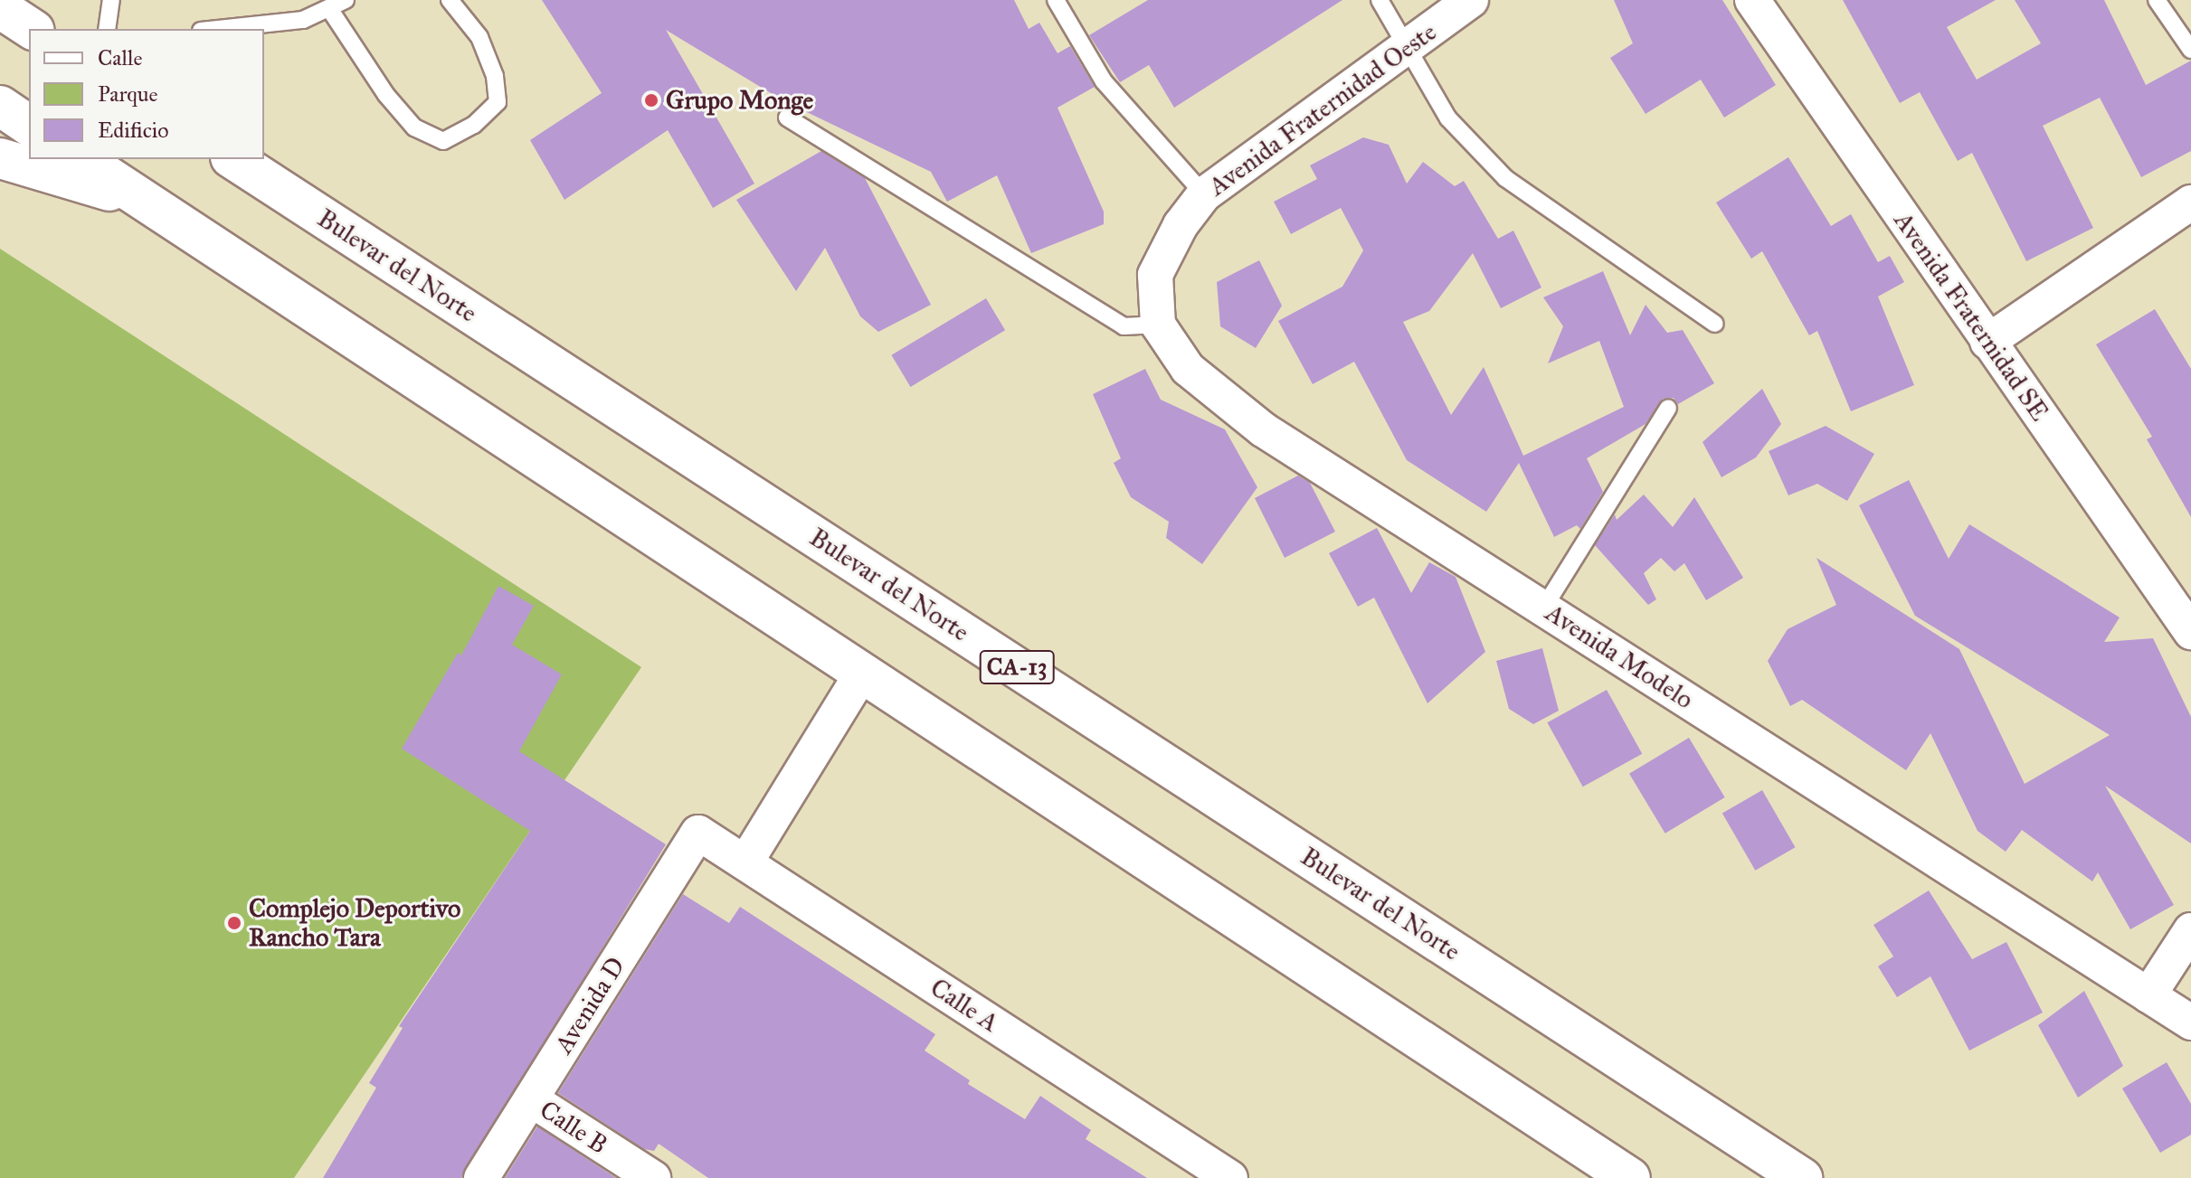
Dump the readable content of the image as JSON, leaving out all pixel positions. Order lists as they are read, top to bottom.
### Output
{
  "streets": {
    "highway": ["Bulevar del Norte", "CA-13"],
    "street": [
      "Avenida Fraternidad Oeste",
      "Avenida Fraternidad SE",
      "Avenida Modelo",
      "Avenida D",
      "Calle A",
      "Calle B"
    ]
  },
  "crossings": [
    ["Avenida Fraternidad Oeste", "Avenida Modelo"],
    ["Avenida D", "Calle A"],
    ["Avenida D", "Calle B"]
  ],
  "places": ["Grupo Monge", "Complejo Deportivo Rancho Tara"],
  "legend": ["Calle", "Parque", "Edificio"]
}
